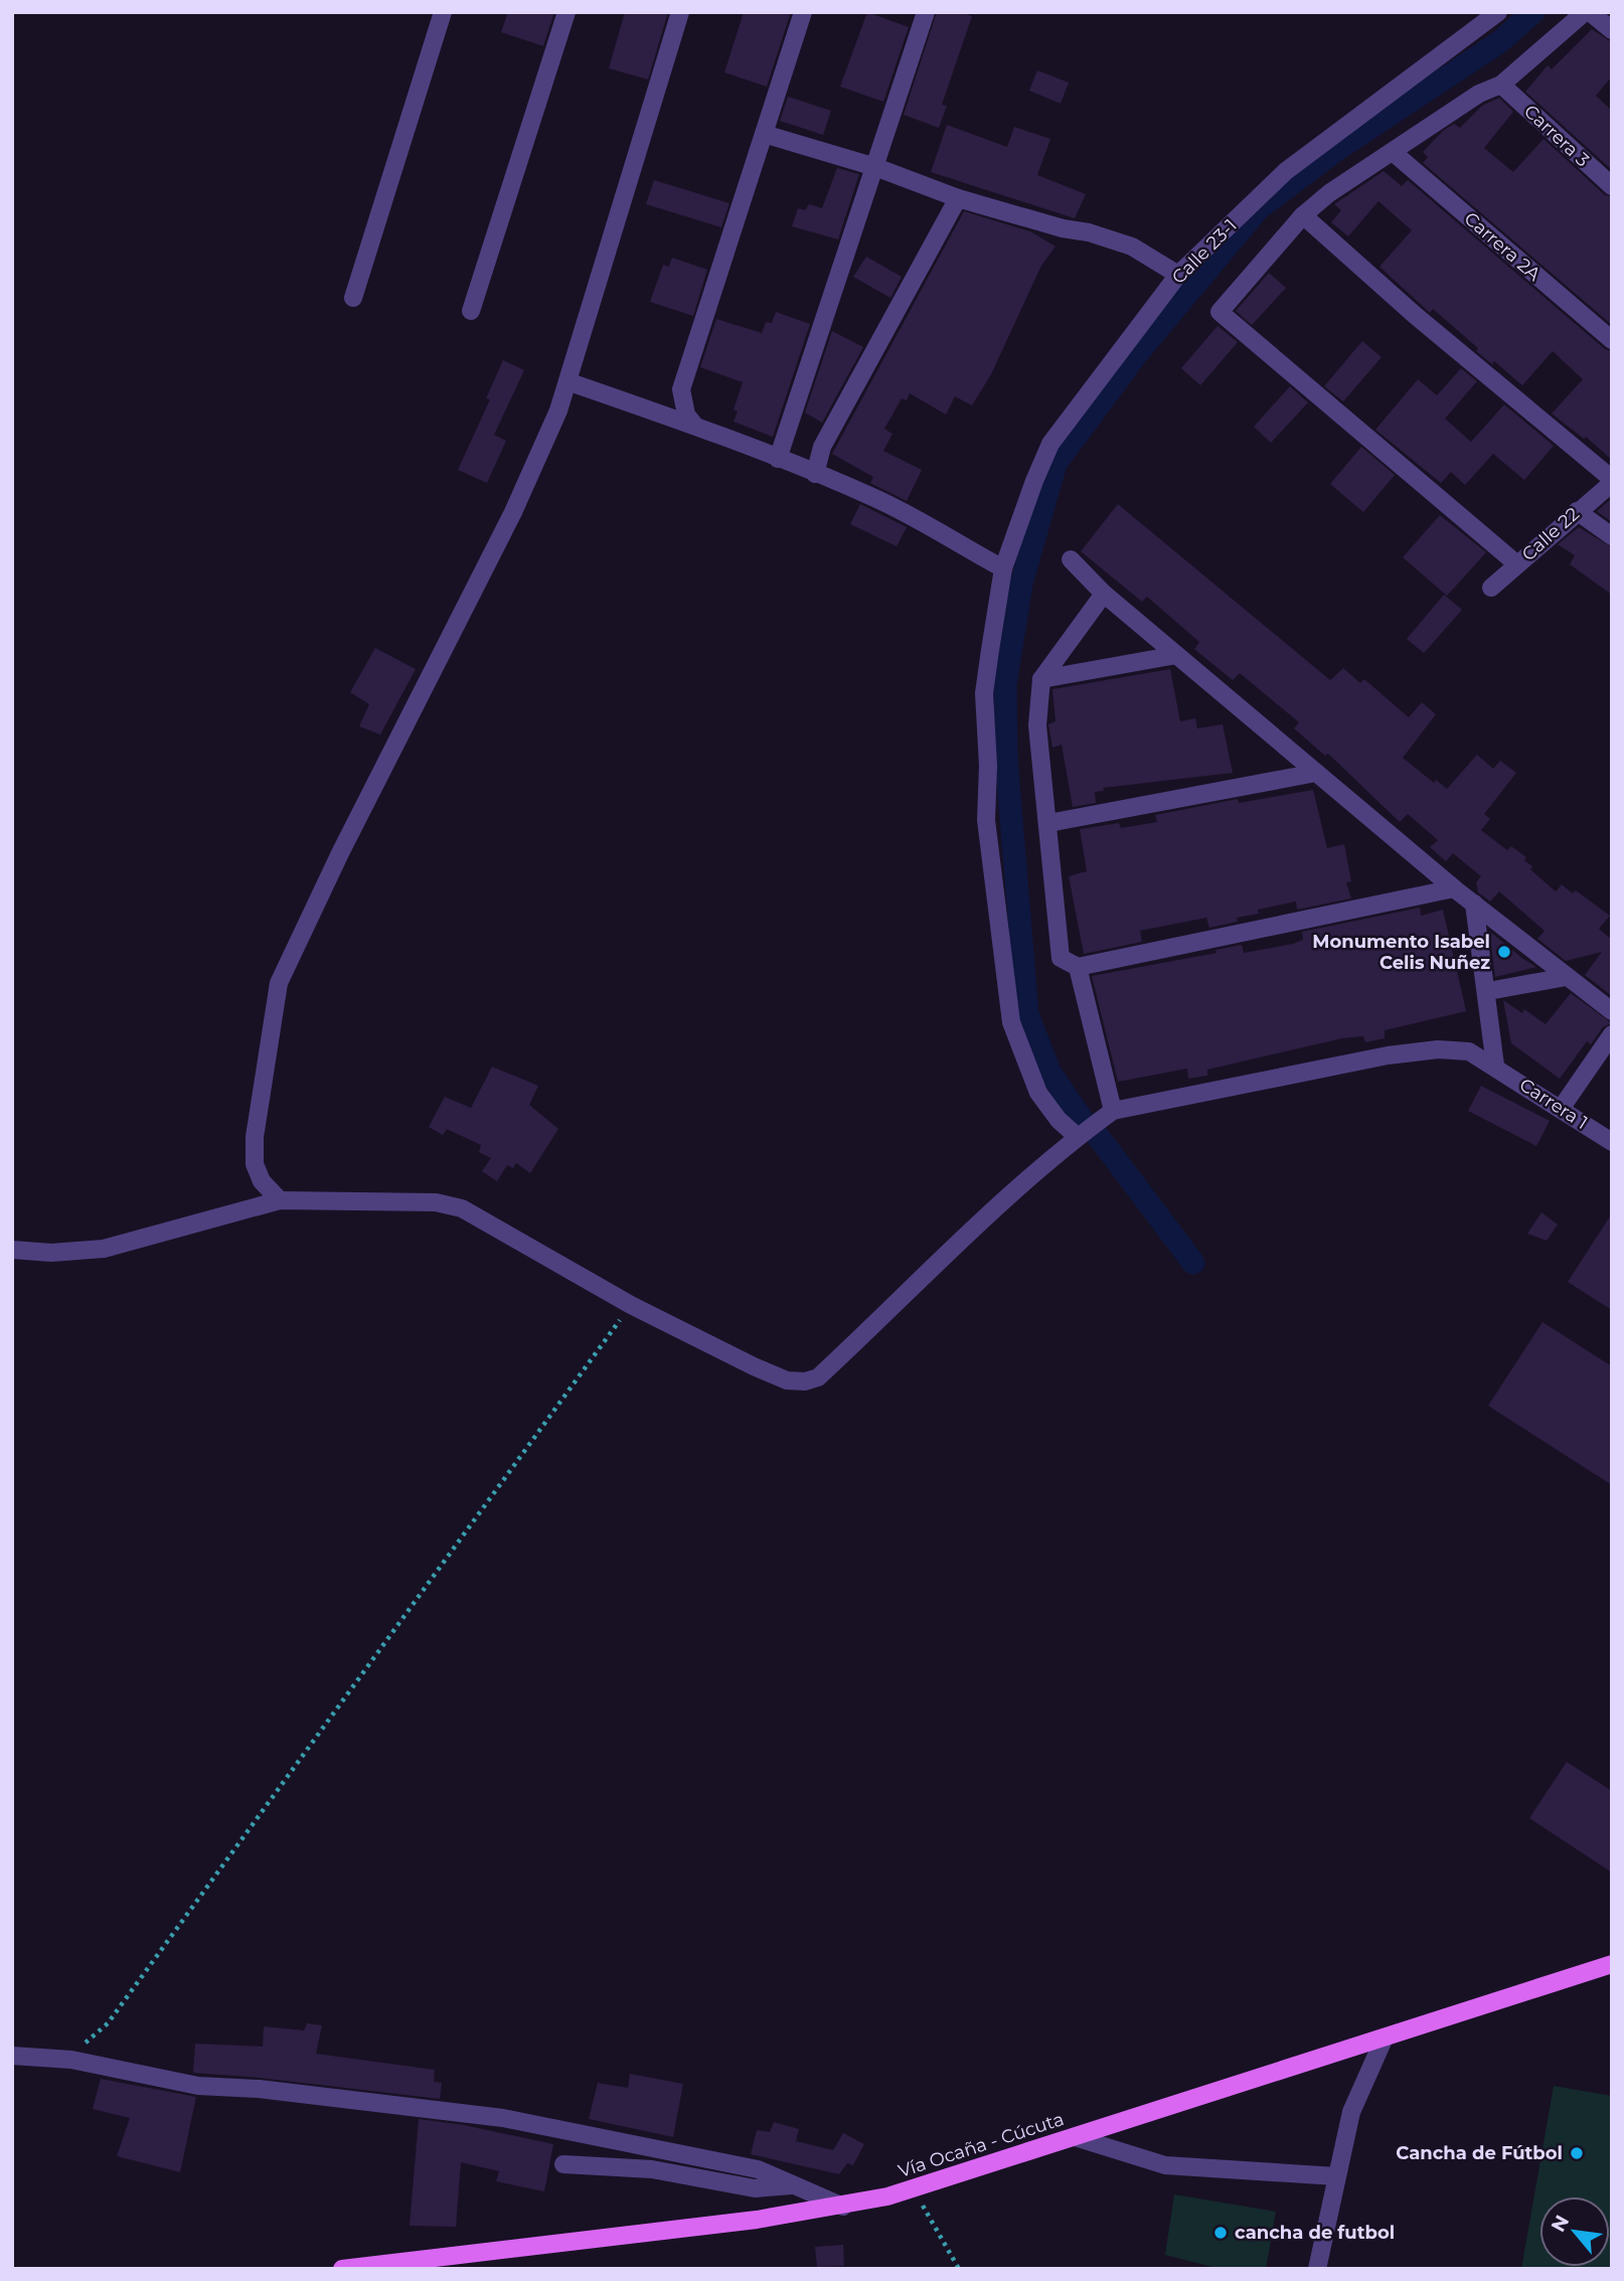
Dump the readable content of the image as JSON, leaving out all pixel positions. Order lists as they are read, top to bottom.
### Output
{
  "streets": {
    "main road": ["Vía Ocaña - Cúcuta"],
    "street": [
      "Carrera 3",
      "Carrera 2A",
      "Calle 23-1",
      "Calle 22",
      "Carrera 1"
    ]
  },
  "places": ["Monumento Isabel Celis Nuñez", "Cancha de Fútbol", "cancha de futbol"],
  "north": "top left"
}
